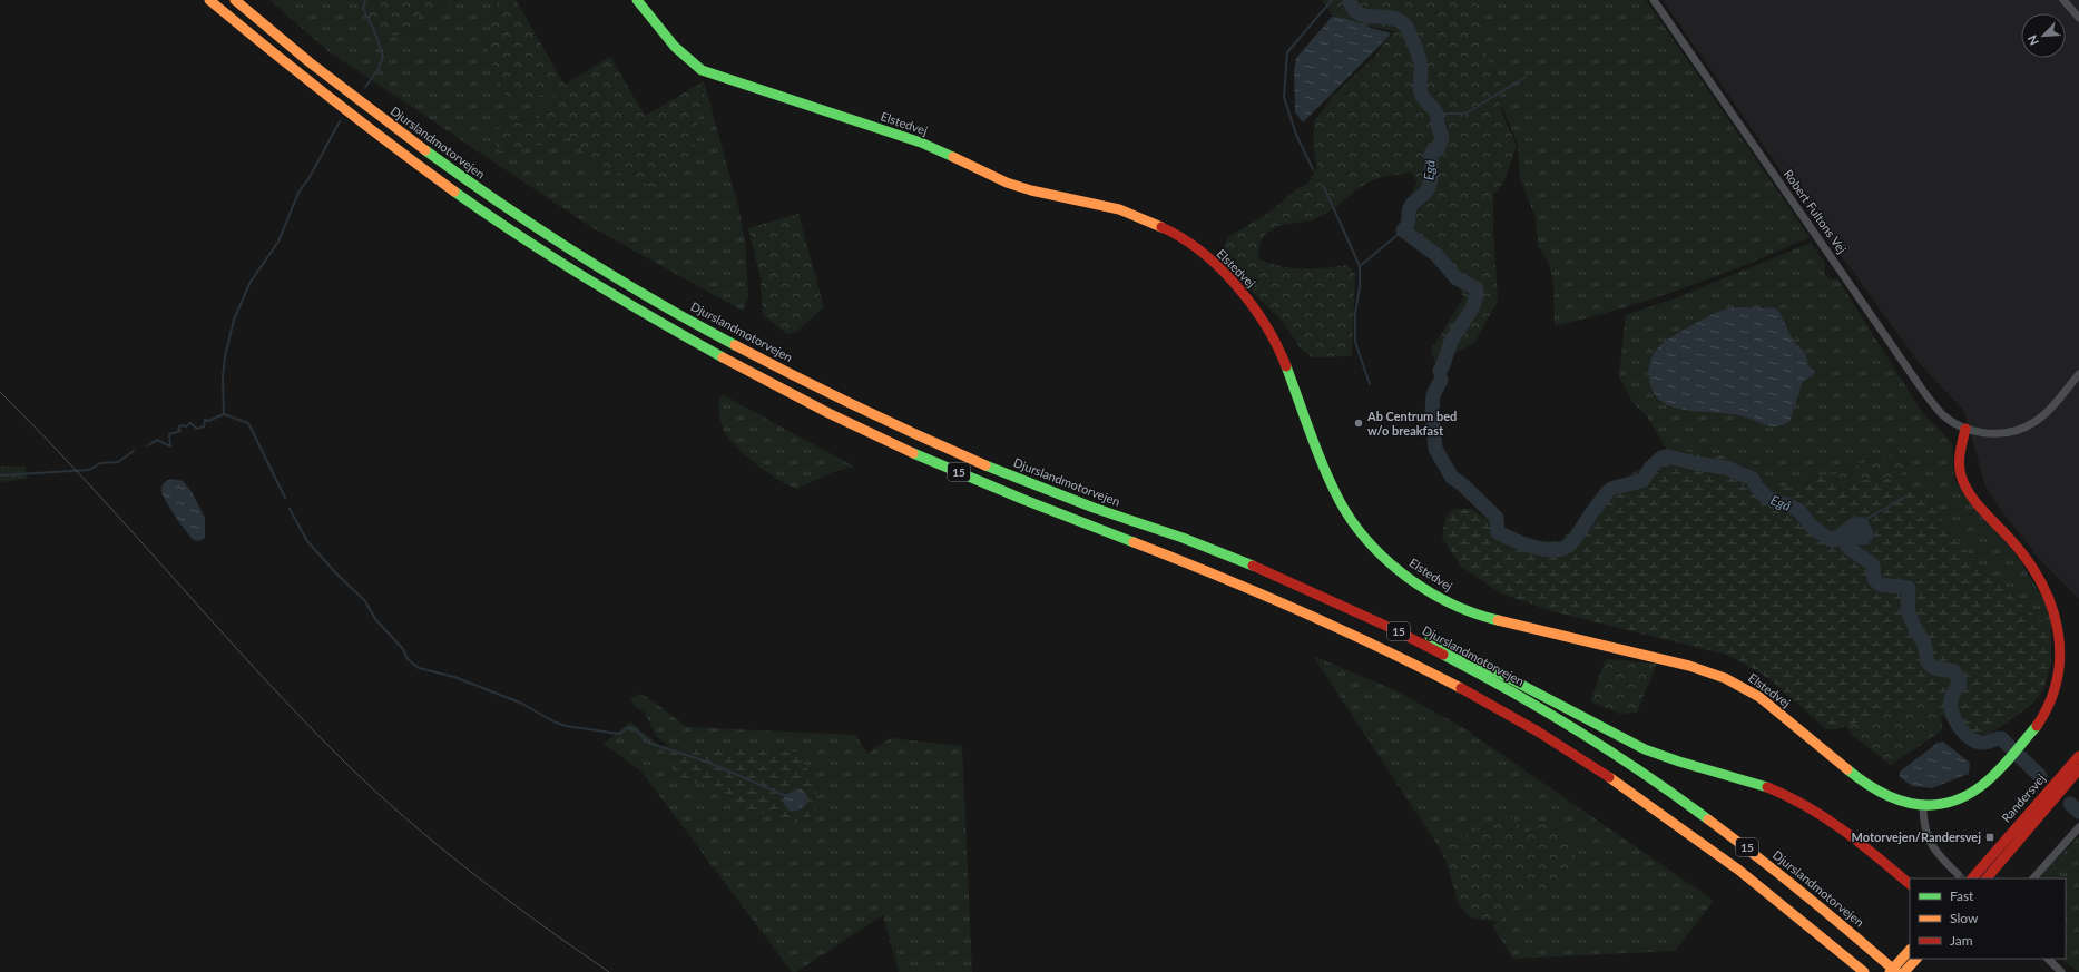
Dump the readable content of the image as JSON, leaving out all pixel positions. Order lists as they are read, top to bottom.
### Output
{
  "streets": {
    "main road": [
      "Elstedvej",
      "Djurslandmotorvejen",
      "15",
      "Randersvej"
    ],
    "street": ["Robert Fultons Vej"]
  },
  "crossings": [
    ["Elstedvej", "Robert Fultons Vej"]
  ],
  "water": ["Egå"],
  "places": {
    "other": ["Ab Centrum bed w/o breakfast"],
    "transit": ["Motorvejen/Randersvej"]
  },
  "legend": ["Fast", "Slow", "Jam"],
  "north": "bottom left"
}
